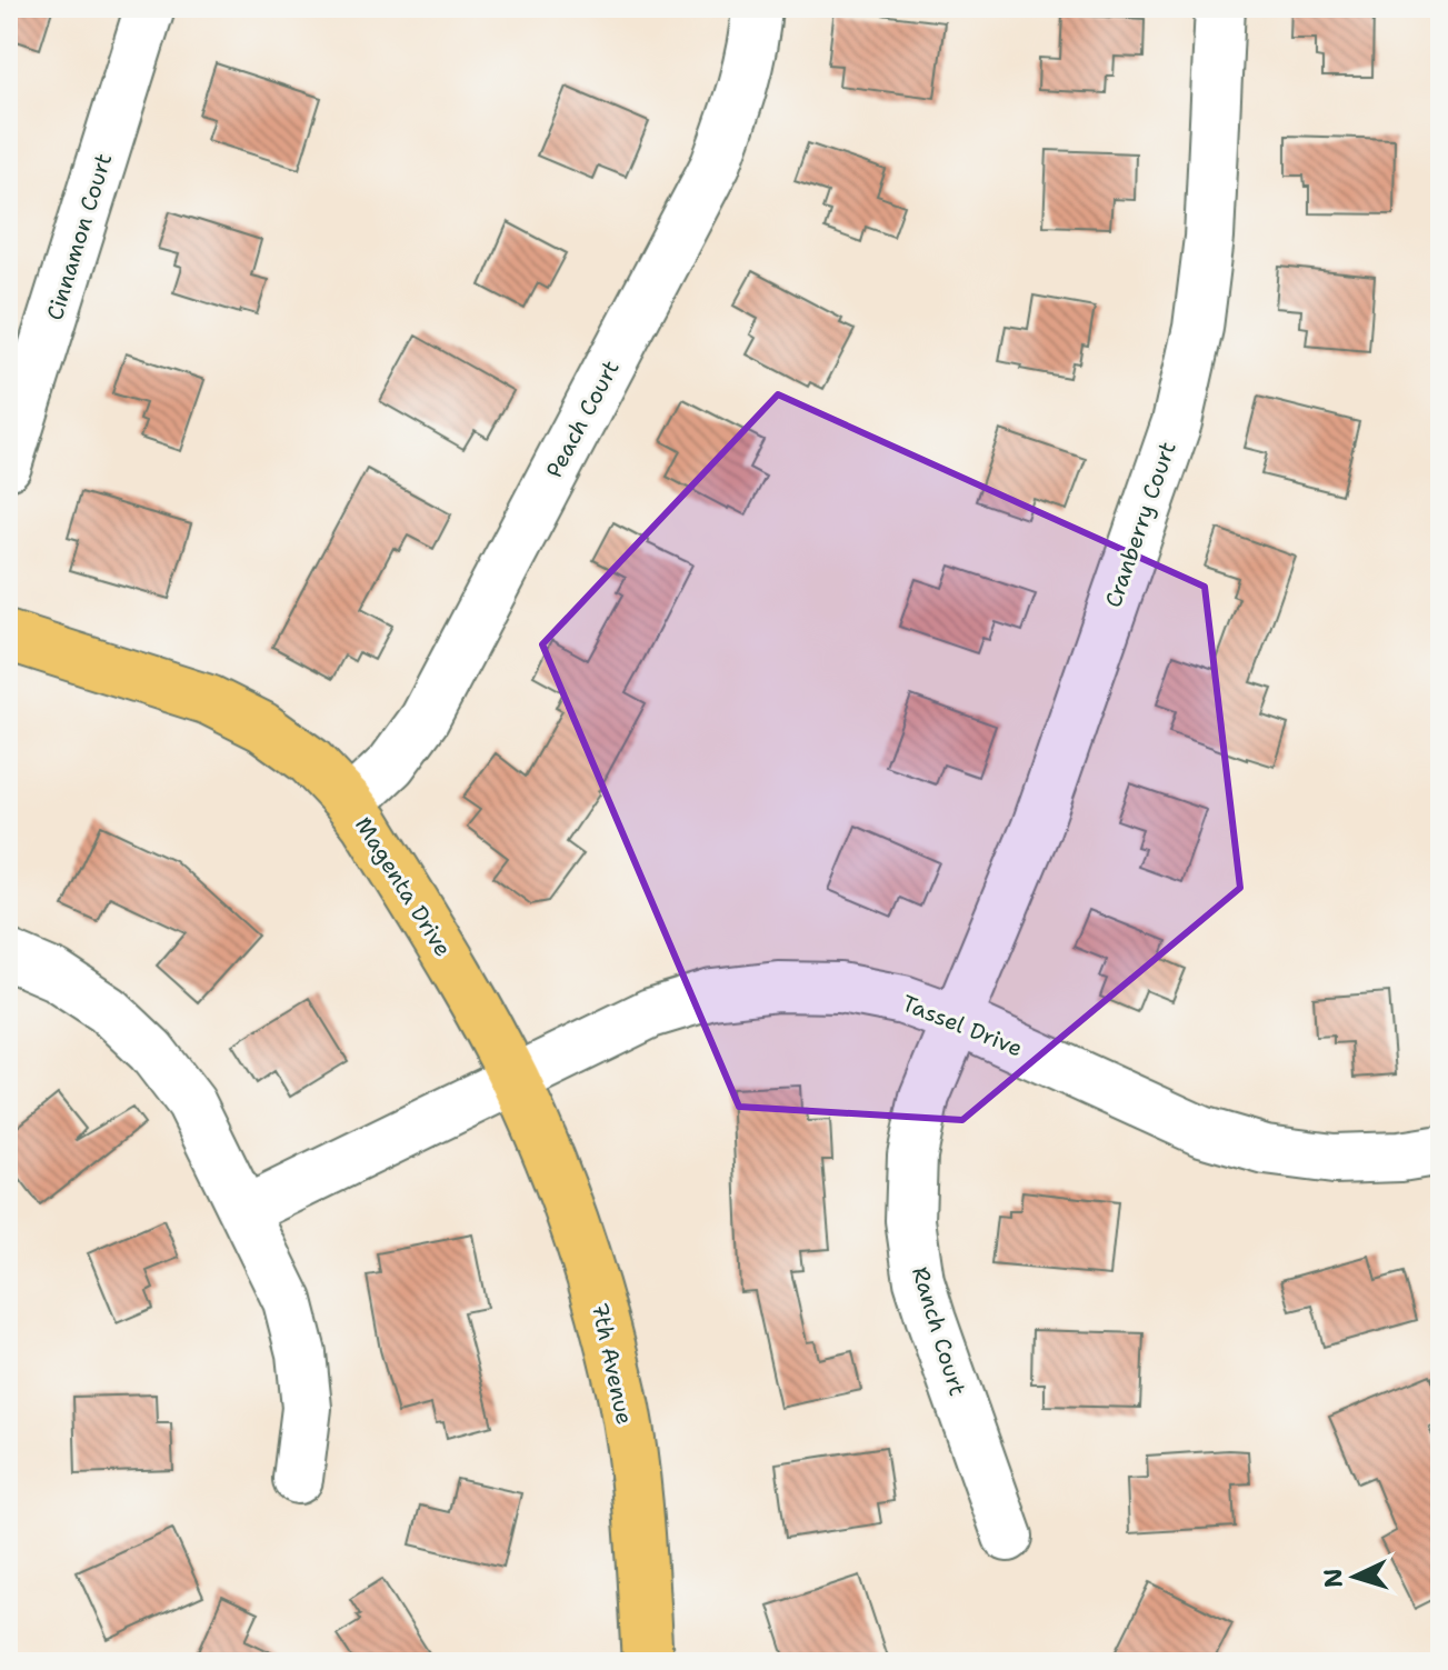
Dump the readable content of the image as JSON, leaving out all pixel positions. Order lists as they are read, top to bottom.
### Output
{
  "streets": {
    "main road": ["Magenta Drive", "7th Avenue"],
    "street": [
      "Cinnamon Court",
      "Peach Court",
      "Cranberry Court",
      "Tassel Drive",
      "Ranch Court"
    ]
  },
  "crossings": [
    ["Peach Court", "Magenta Drive"],
    ["Cranberry Court", "Tassel Drive"],
    ["Cranberry Court", "Ranch Court"],
    ["Magenta Drive", "Tassel Drive"],
    ["Magenta Drive", "7th Avenue"],
    ["Tassel Drive", "Ranch Court"],
    ["Tassel Drive", "7th Avenue"]
  ],
  "north": "left"
}
